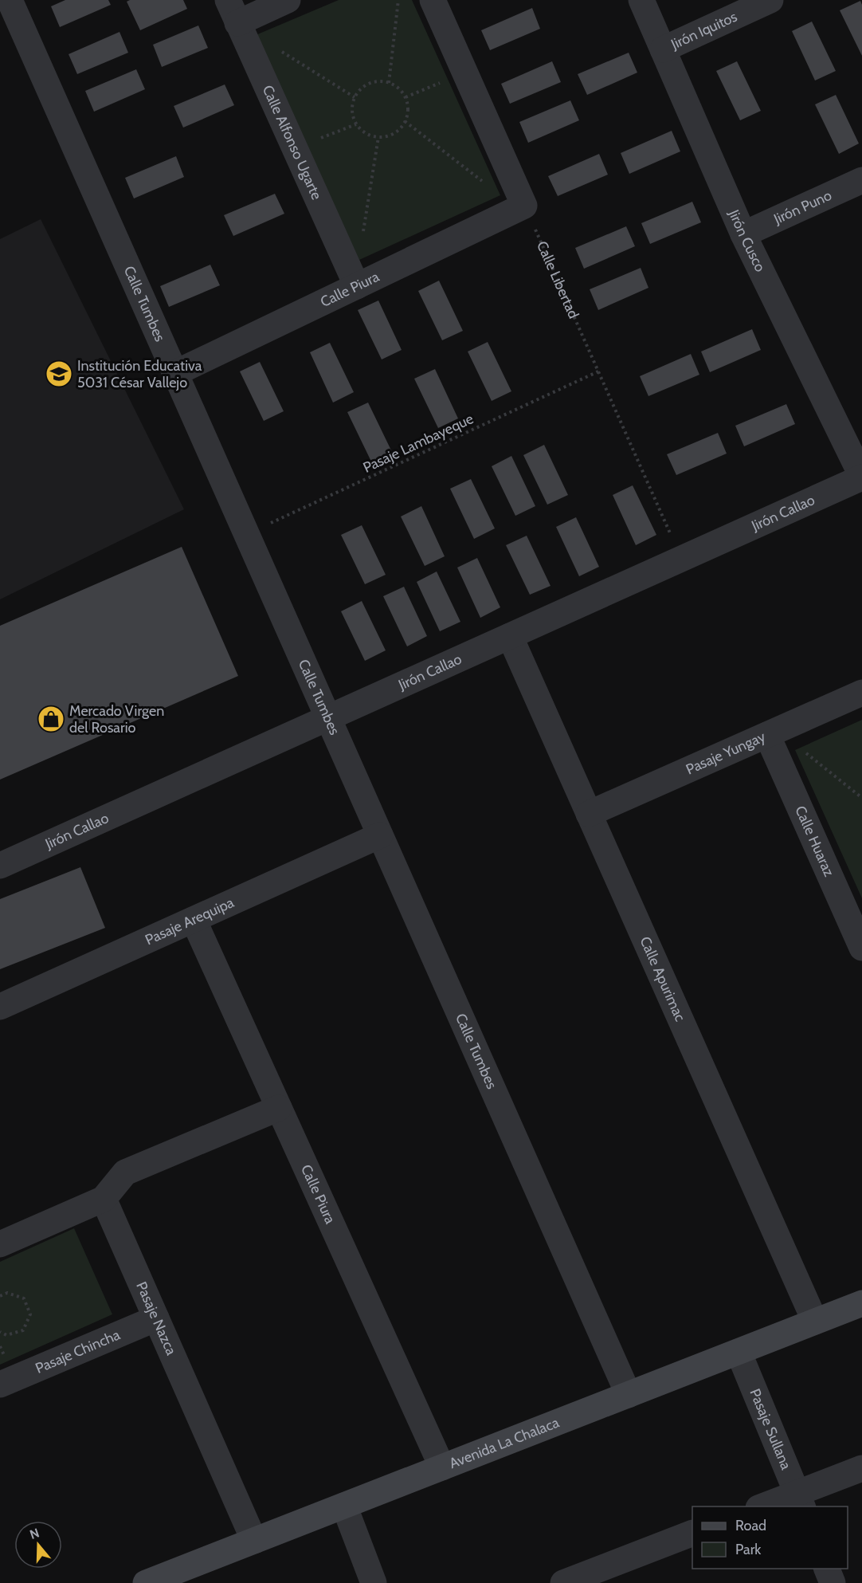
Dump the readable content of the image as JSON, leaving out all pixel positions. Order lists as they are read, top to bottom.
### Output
{
  "streets": {
    "street": [
      "Jirón Iquitos",
      "Calle Alfonso Ugarte",
      "Jirón Puno",
      "Jirón Cusco",
      "Calle Piura",
      "Calle Tumbes",
      "Jirón Callao",
      "Pasaje Yungay",
      "Calle Huaraz",
      "Pasaje Arequipa",
      "Calle Apurimac",
      "Pasaje Nazca",
      "Pasaje Chincha",
      "Pasaje Sullana",
      "Avenida La Chalaca"
    ],
    "path": ["Calle Libertad", "Pasaje Lambayeque"]
  },
  "crossings": [
    ["Jirón Iquitos", "Jirón Cusco"],
    ["Calle Alfonso Ugarte", "Calle Piura"],
    ["Jirón Puno", "Jirón Cusco"],
    ["Jirón Cusco", "Jirón Callao"],
    ["Calle Libertad", "Calle Piura"],
    ["Calle Libertad", "Pasaje Lambayeque"],
    ["Calle Libertad", "Jirón Callao"],
    ["Calle Piura", "Calle Tumbes"],
    ["Calle Piura", "Pasaje Arequipa"],
    ["Calle Piura", "Avenida La Chalaca"],
    ["Calle Tumbes", "Pasaje Lambayeque"],
    ["Calle Tumbes", "Jirón Callao"],
    ["Calle Tumbes", "Pasaje Arequipa"],
    ["Calle Tumbes", "Avenida La Chalaca"],
    ["Jirón Callao", "Calle Apurimac"],
    ["Pasaje Yungay", "Calle Huaraz"],
    ["Pasaje Yungay", "Calle Apurimac"],
    ["Calle Apurimac", "Avenida La Chalaca"],
    ["Pasaje Nazca", "Pasaje Chincha"],
    ["Pasaje Nazca", "Avenida La Chalaca"],
    ["Pasaje Sullana", "Avenida La Chalaca"]
  ],
  "places": {
    "school or university": ["Institución Educativa 5031 César Vallejo"],
    "shop": ["Mercado Virgen del Rosario"]
  },
  "legend": ["Road", "Park"],
  "north": "top"
}
